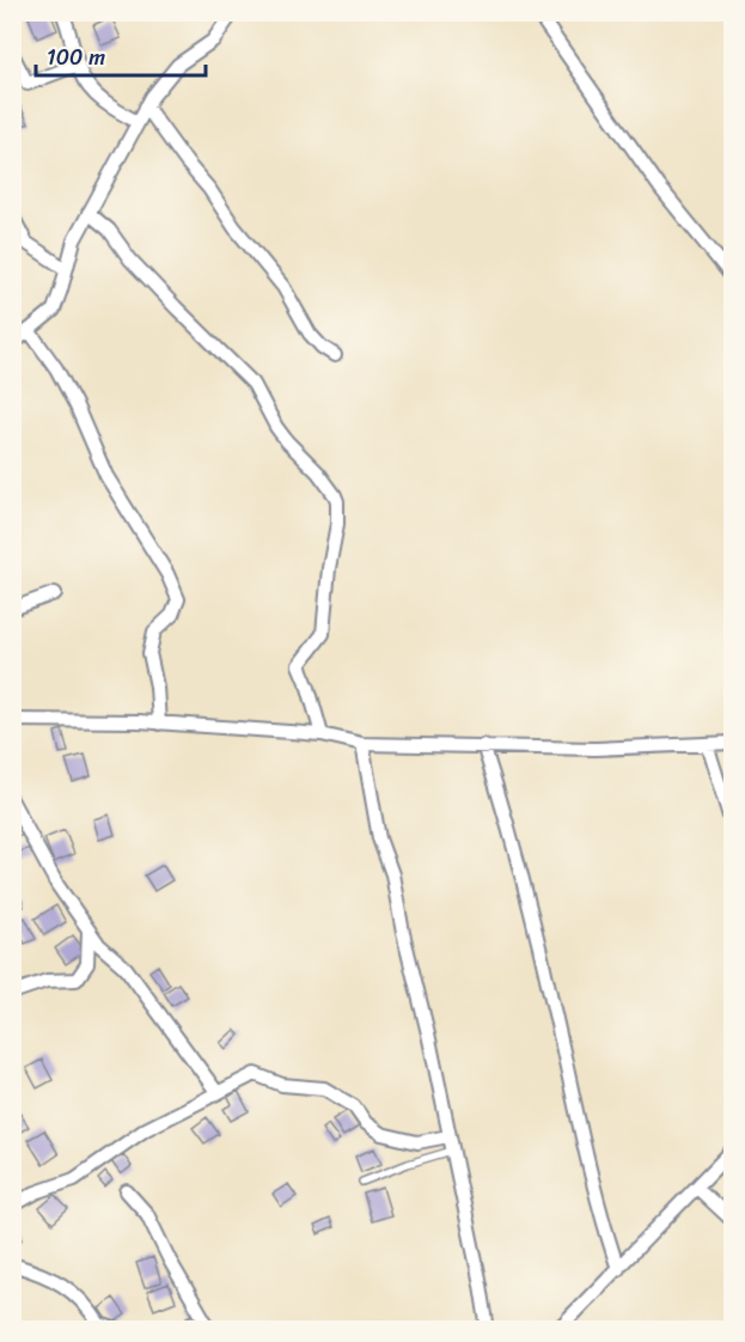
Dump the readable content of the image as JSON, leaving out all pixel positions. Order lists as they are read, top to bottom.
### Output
{
  "scale_bar": "100 m"
}
